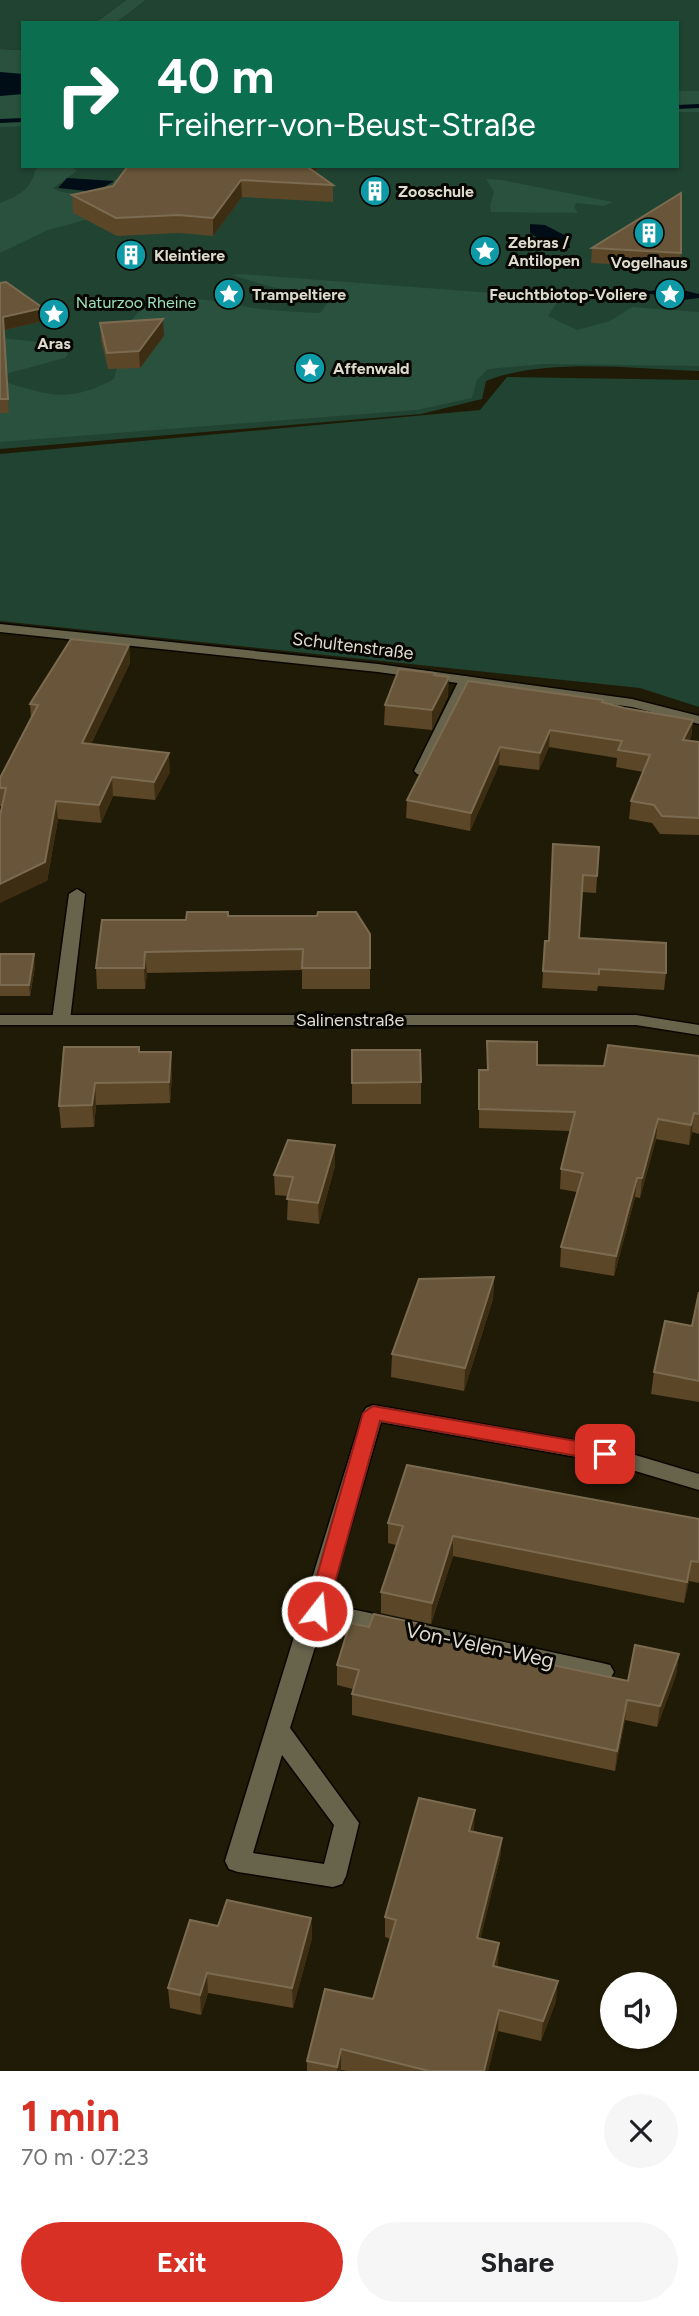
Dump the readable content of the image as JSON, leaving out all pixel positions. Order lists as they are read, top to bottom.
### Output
{
  "streets": {
    "street": ["Schultenstraße", "Salinenstraße", "Von-Velen-Weg"]
  },
  "parks": ["Naturzoo Rheine"],
  "places": {
    "building": ["Zooschule", "Vogelhaus", "Kleintiere"],
    "place": [
      "Zebras / Antilopen",
      "Trampeltiere",
      "Feuchtbiotop-Voliere",
      "Aras",
      "Affenwald"
    ]
  },
  "page": {
    "turn": ["40 m", "Freiherr-von-Beust-Straße"],
    "heading": ["1 min", "70 m · 07:23"],
    "buttons": ["Exit", "Share"]
  }
}
